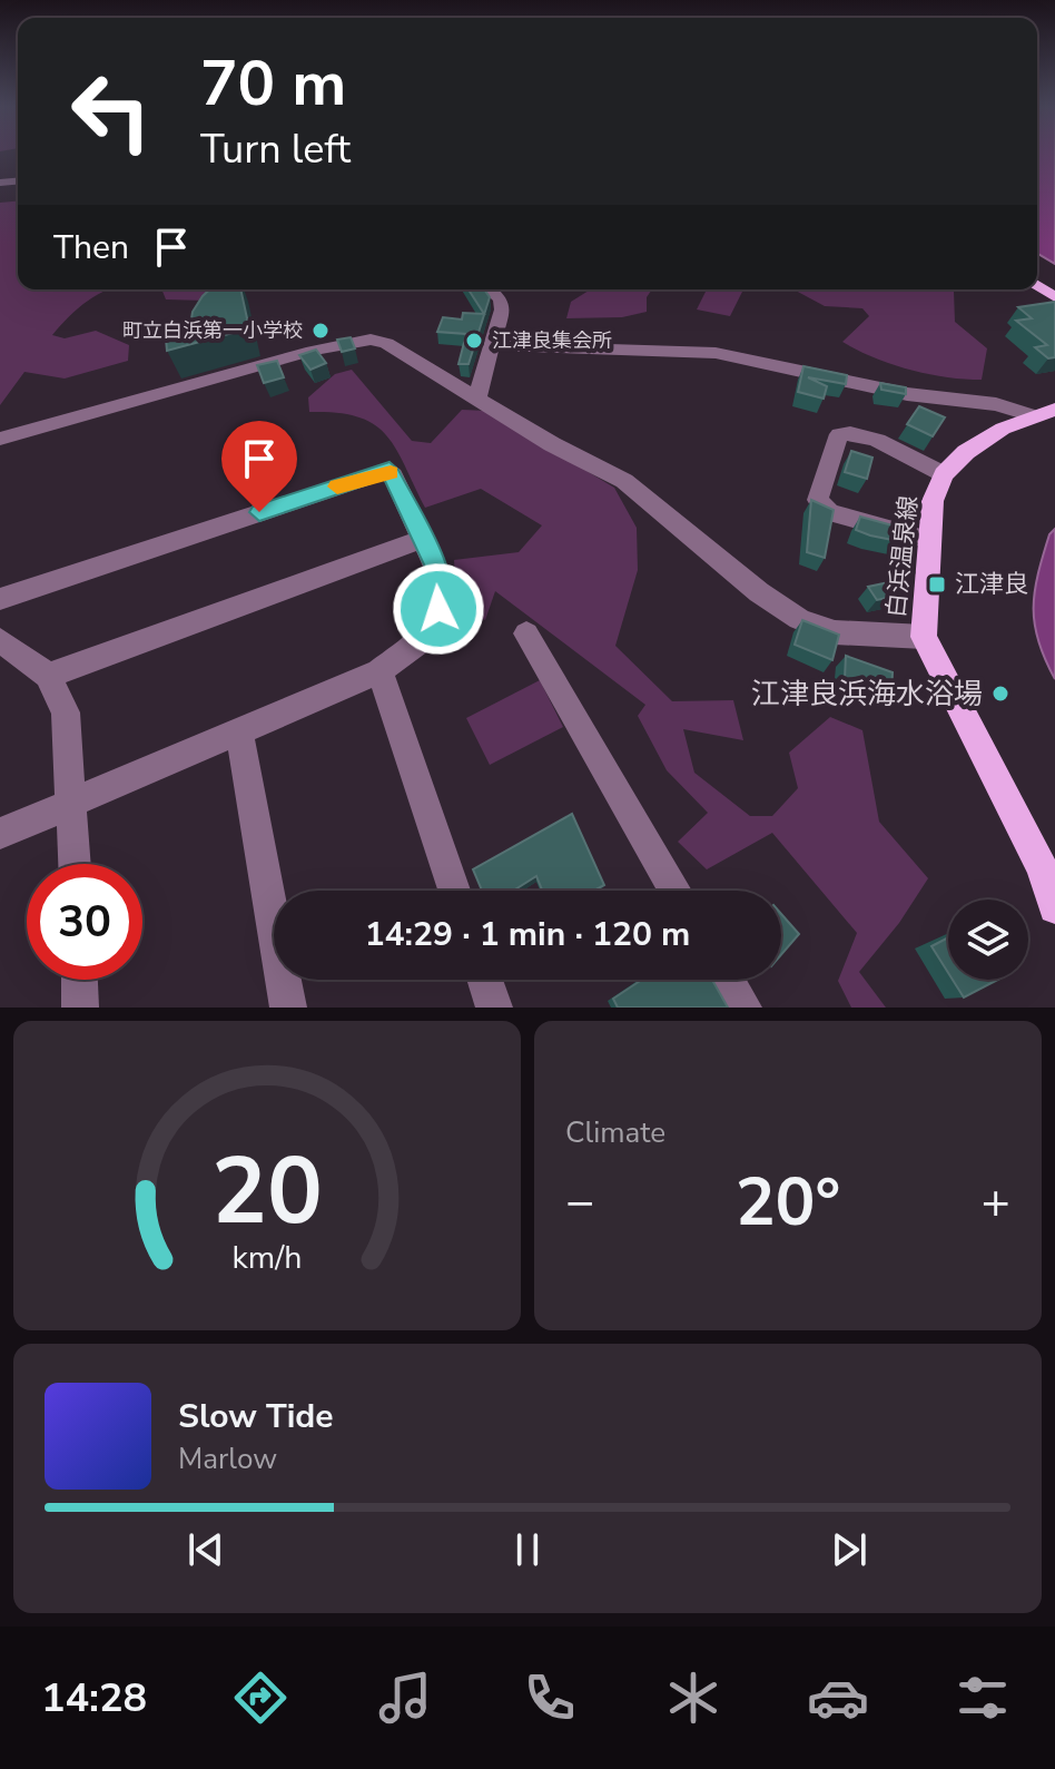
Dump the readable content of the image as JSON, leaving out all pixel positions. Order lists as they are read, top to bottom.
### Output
{
  "streets": {
    "main road": ["白浜温泉線"]
  },
  "places": {
    "other": ["町立白浜第一小学校", "江津良集会所", "江津良浜海水浴場"],
    "transit": ["江津良"]
  },
  "page": {
    "turn": ["70 m", "Turn left"],
    "then": "Then",
    "limit": "30",
    "trip": "14:29 · 1 min · 120 m",
    "tile": "Climate",
    "heat": ["−", "20°", "+"],
    "song": ["Slow Tide", "Marlow"],
    "tabs": "14:28",
    "gauge": ["20", "km/h"]
  }
}
